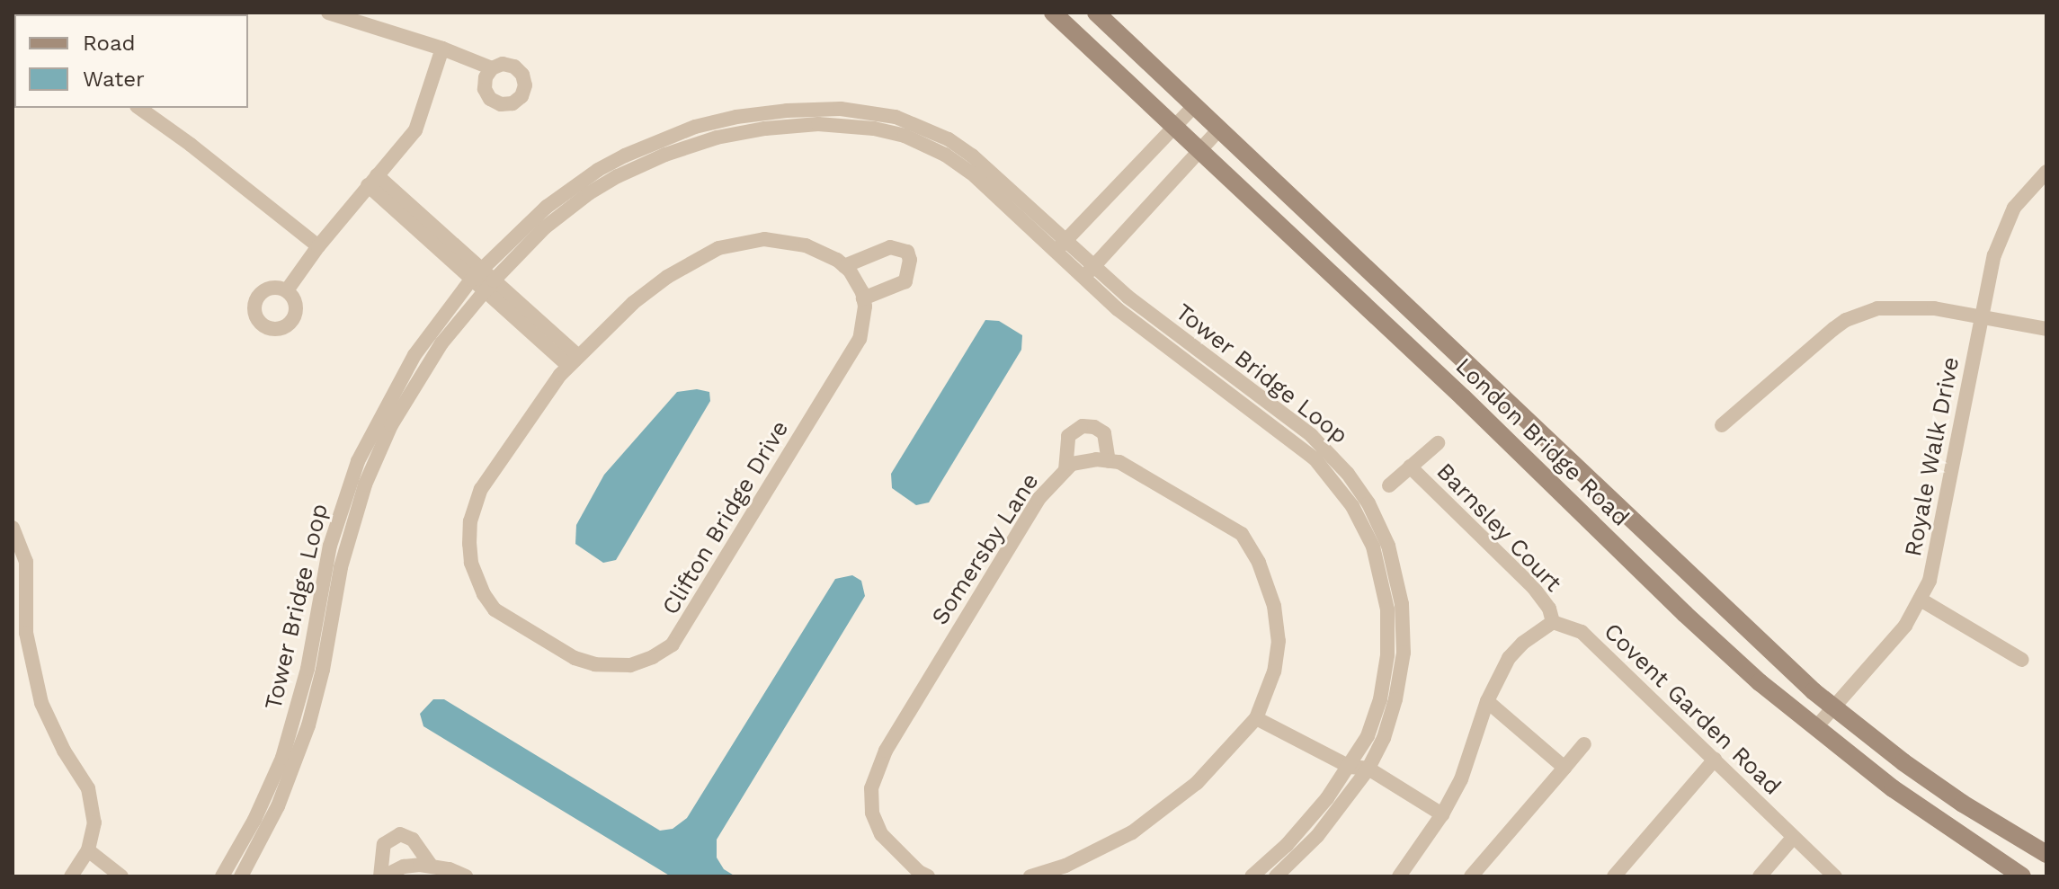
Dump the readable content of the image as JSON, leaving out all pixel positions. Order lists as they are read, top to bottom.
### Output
{
  "streets": {
    "main road": ["London Bridge Road"],
    "street": [
      "Tower Bridge Loop",
      "Royale Walk Drive",
      "Clifton Bridge Drive",
      "Barnsley Court",
      "Somersby Lane",
      "Covent Garden Road"
    ]
  },
  "crossings": [
    ["London Bridge Road", "Royale Walk Drive"],
    ["Barnsley Court", "Covent Garden Road"]
  ],
  "legend": ["Road", "Water"]
}
